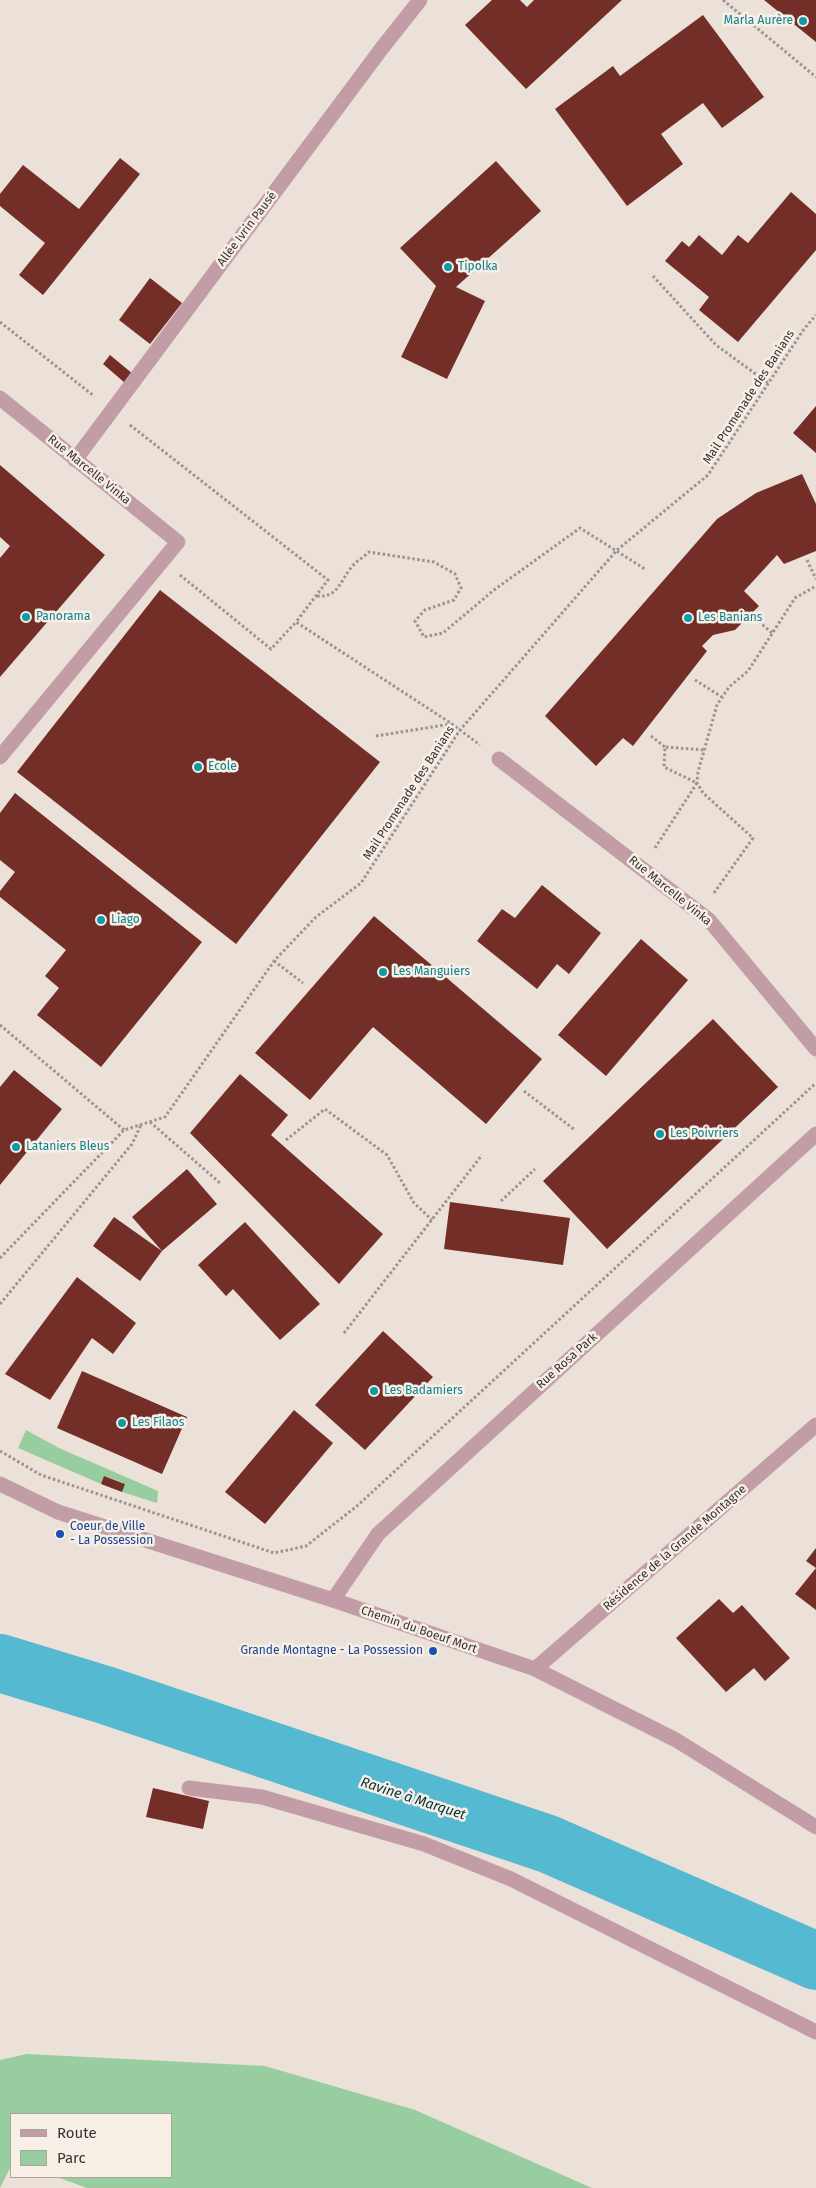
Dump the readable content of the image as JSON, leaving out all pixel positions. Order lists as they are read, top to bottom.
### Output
{
  "streets": {
    "street": [
      "Allée Ivrin Pausé",
      "Rue Marcelle Vinka",
      "Rue Rosa Park",
      "Résidence de la Grande Montagne",
      "Chemin du Boeuf Mort"
    ],
    "path": ["Mail Promenade des Banians"]
  },
  "crossings": [
    ["Allée Ivrin Pausé", "Rue Marcelle Vinka"],
    ["Rue Rosa Park", "Chemin du Boeuf Mort"],
    ["Résidence de la Grande Montagne", "Chemin du Boeuf Mort"]
  ],
  "water": ["Ravine à Marquet"],
  "places": [
    "Marla Aurère",
    "Tipolka",
    "Panorama",
    "Les Banians",
    "Ecole",
    "Liago",
    "Les Manguiers",
    "Les Poivriers",
    "Lataniers Bleus",
    "Les Badamiers",
    "Les Filaos",
    "Coeur de Ville - La Possession",
    "Grande Montagne - La Possession"
  ],
  "legend": ["Route", "Parc"]
}
